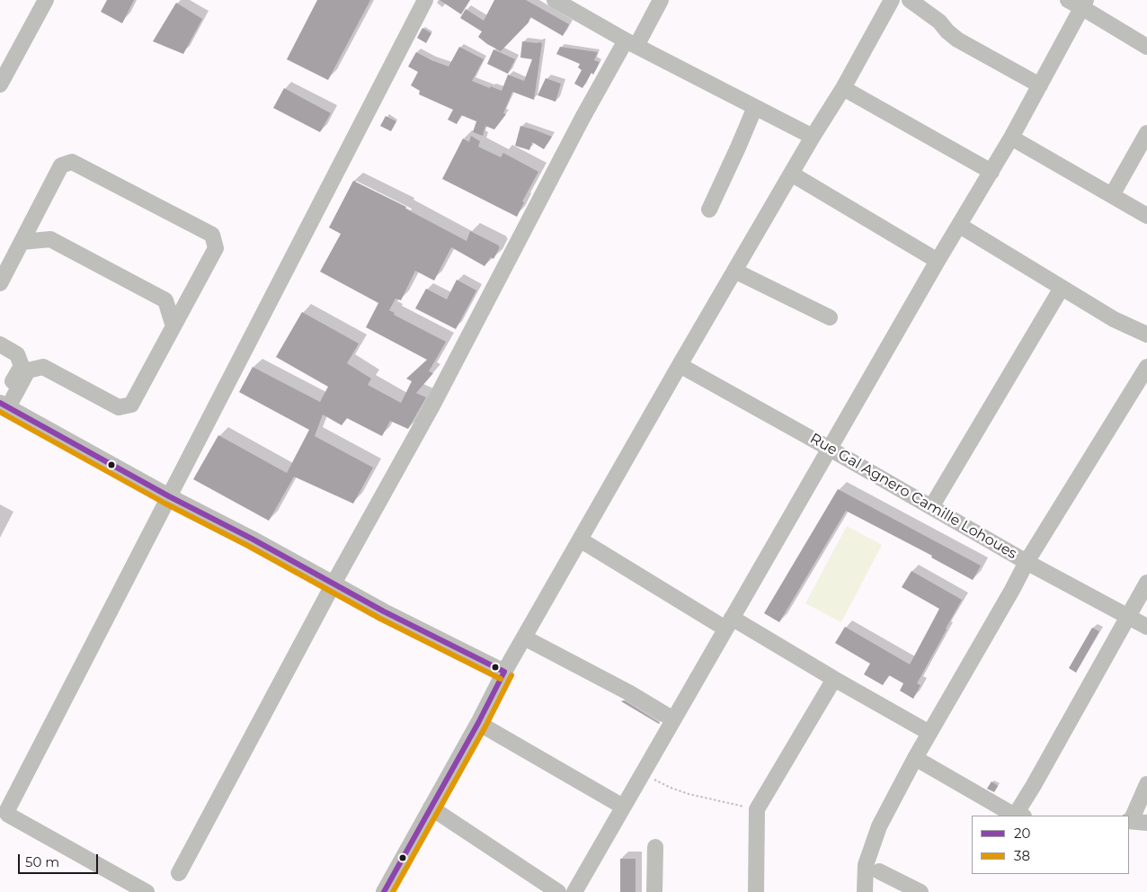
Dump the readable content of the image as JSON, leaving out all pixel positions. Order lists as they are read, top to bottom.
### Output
{
  "streets": {
    "street": ["Rue Gal Agnero Camille Lohoues"]
  },
  "lines": ["transit line 20", "transit line 38"],
  "legend": ["20", "38"],
  "scale_bar": "50 m"
}
